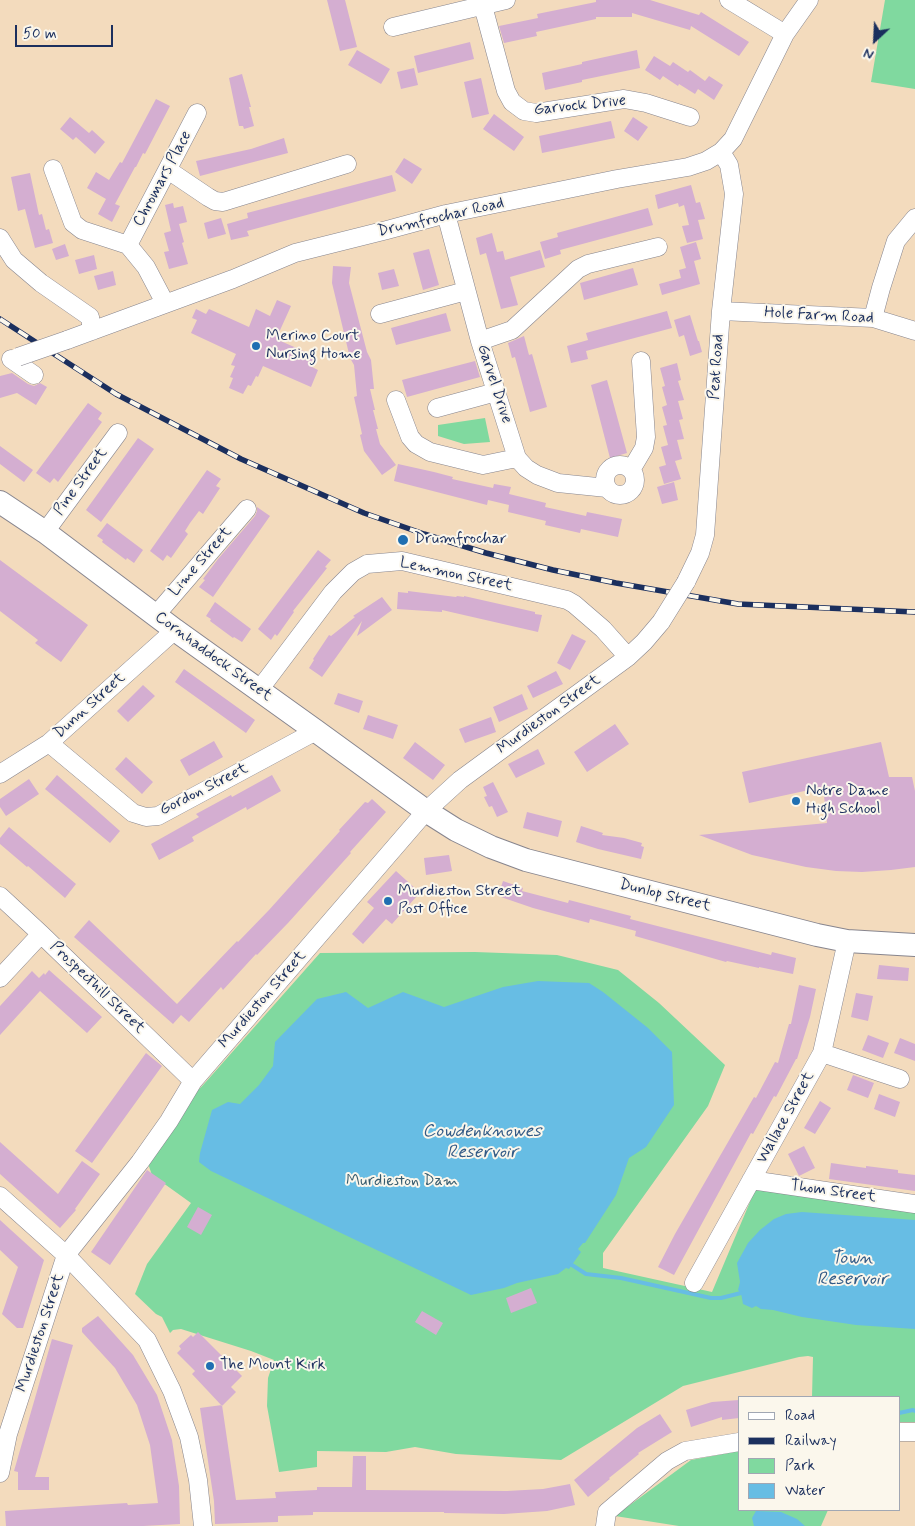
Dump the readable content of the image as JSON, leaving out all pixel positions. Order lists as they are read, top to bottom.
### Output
{
  "streets": {
    "main road": ["Cornhaddock Street", "Dunlop Street"],
    "street": [
      "Garvock Drive",
      "Chromars Place",
      "Drumfrochar Road",
      "Hole Farm Road",
      "Peat Road",
      "Garvel Drive",
      "Pine Street",
      "Lime Street",
      "Lemmon Street",
      "Dunn Street",
      "Murdieston Street",
      "Gordon Street",
      "Prospecthill Street",
      "Wallace Street",
      "Thom Street"
    ]
  },
  "crossings": [
    ["Drumfrochar Road", "Peat Road"],
    ["Drumfrochar Road", "Garvel Drive"],
    ["Hole Farm Road", "Peat Road"],
    ["Peat Road", "Murdieston Street"],
    ["Pine Street", "Cornhaddock Street"],
    ["Lime Street", "Cornhaddock Street"],
    ["Lemmon Street", "Cornhaddock Street"],
    ["Lemmon Street", "Murdieston Street"],
    ["Cornhaddock Street", "Dunn Street"],
    ["Cornhaddock Street", "Murdieston Street"],
    ["Cornhaddock Street", "Gordon Street"],
    ["Cornhaddock Street", "Dunlop Street"],
    ["Dunn Street", "Gordon Street"],
    ["Murdieston Street", "Dunlop Street"],
    ["Murdieston Street", "Prospecthill Street"],
    ["Dunlop Street", "Wallace Street"],
    ["Wallace Street", "Thom Street"]
  ],
  "water": ["Cowdenknowes Reservoir", "Town Reservoir"],
  "parks": ["Murdieston Dam"],
  "places": [
    "Merino Court Nursing Home",
    "Drumfrochar",
    "Notre Dame High School",
    "Murdieston Street Post Office",
    "The Mount Kirk"
  ],
  "legend": [
    "Road",
    "Railway",
    "Park",
    "Water"
  ],
  "scale_bar": "50 m",
  "north": "bottom left"
}
